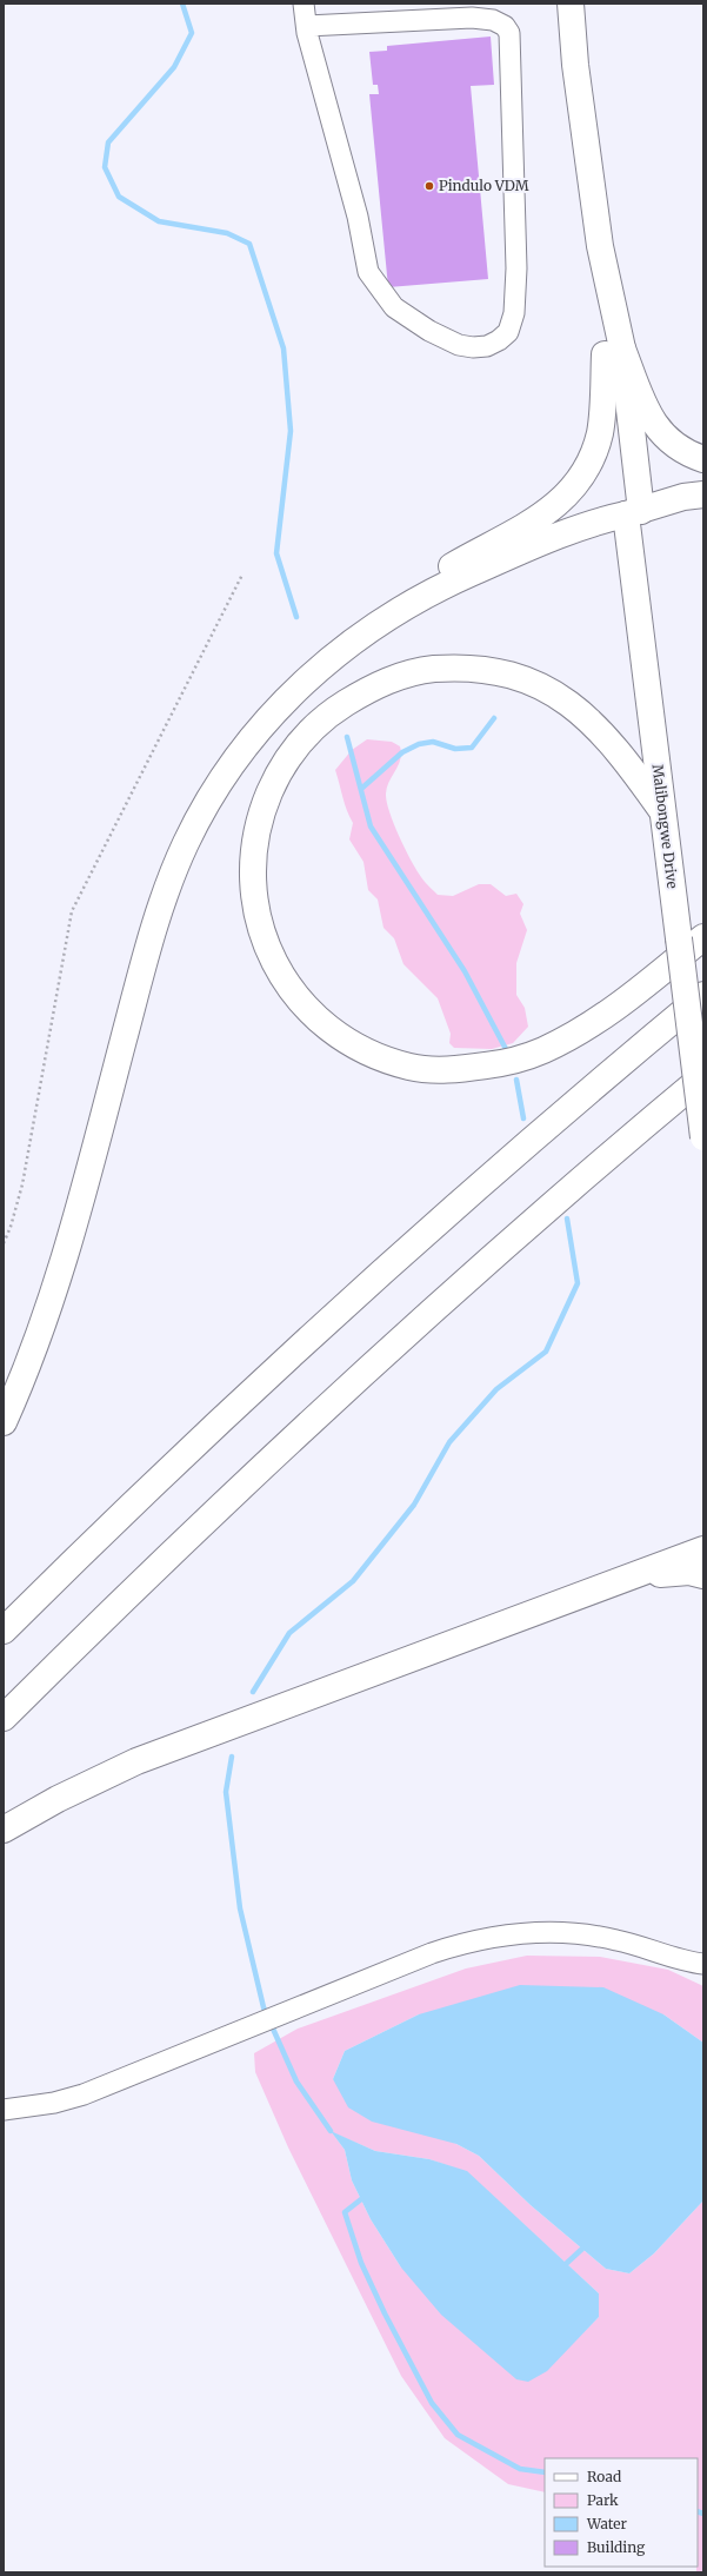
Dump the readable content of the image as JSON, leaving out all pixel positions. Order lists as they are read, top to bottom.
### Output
{
  "streets": {
    "main road": ["Malibongwe Drive"]
  },
  "places": ["Pindulo VDM"],
  "legend": [
    "Road",
    "Park",
    "Water",
    "Building"
  ]
}
